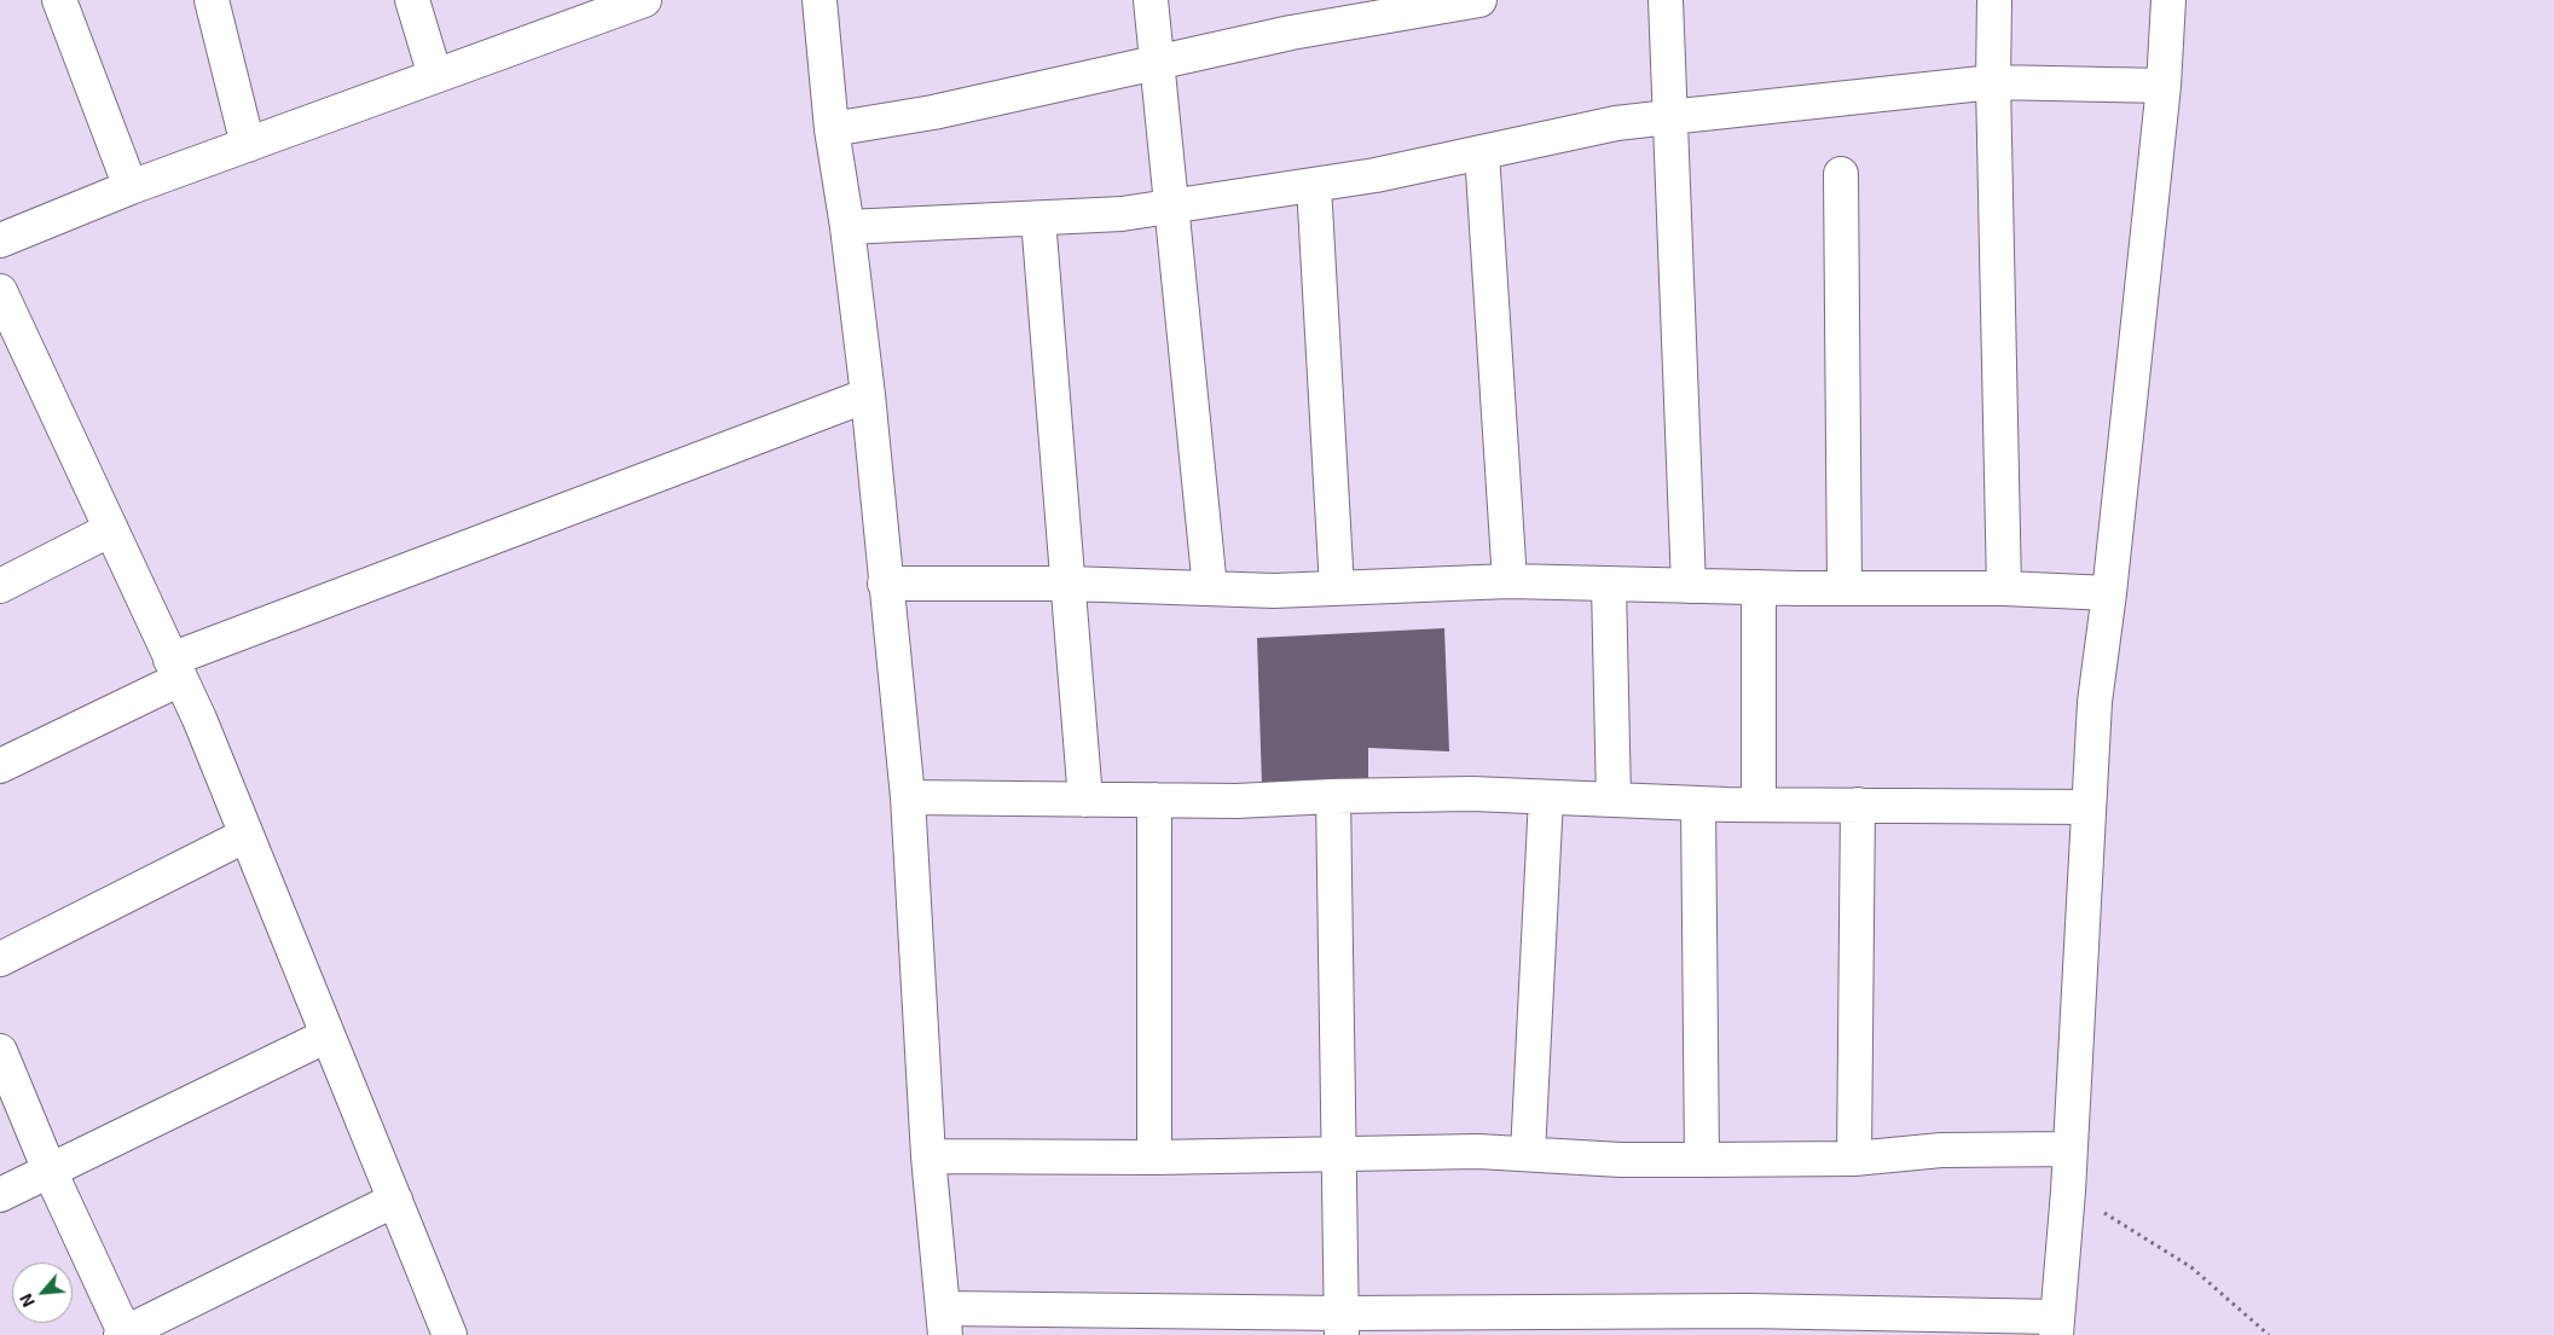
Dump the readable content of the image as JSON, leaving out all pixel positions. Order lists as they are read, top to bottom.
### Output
{
  "north": "bottom left"
}
